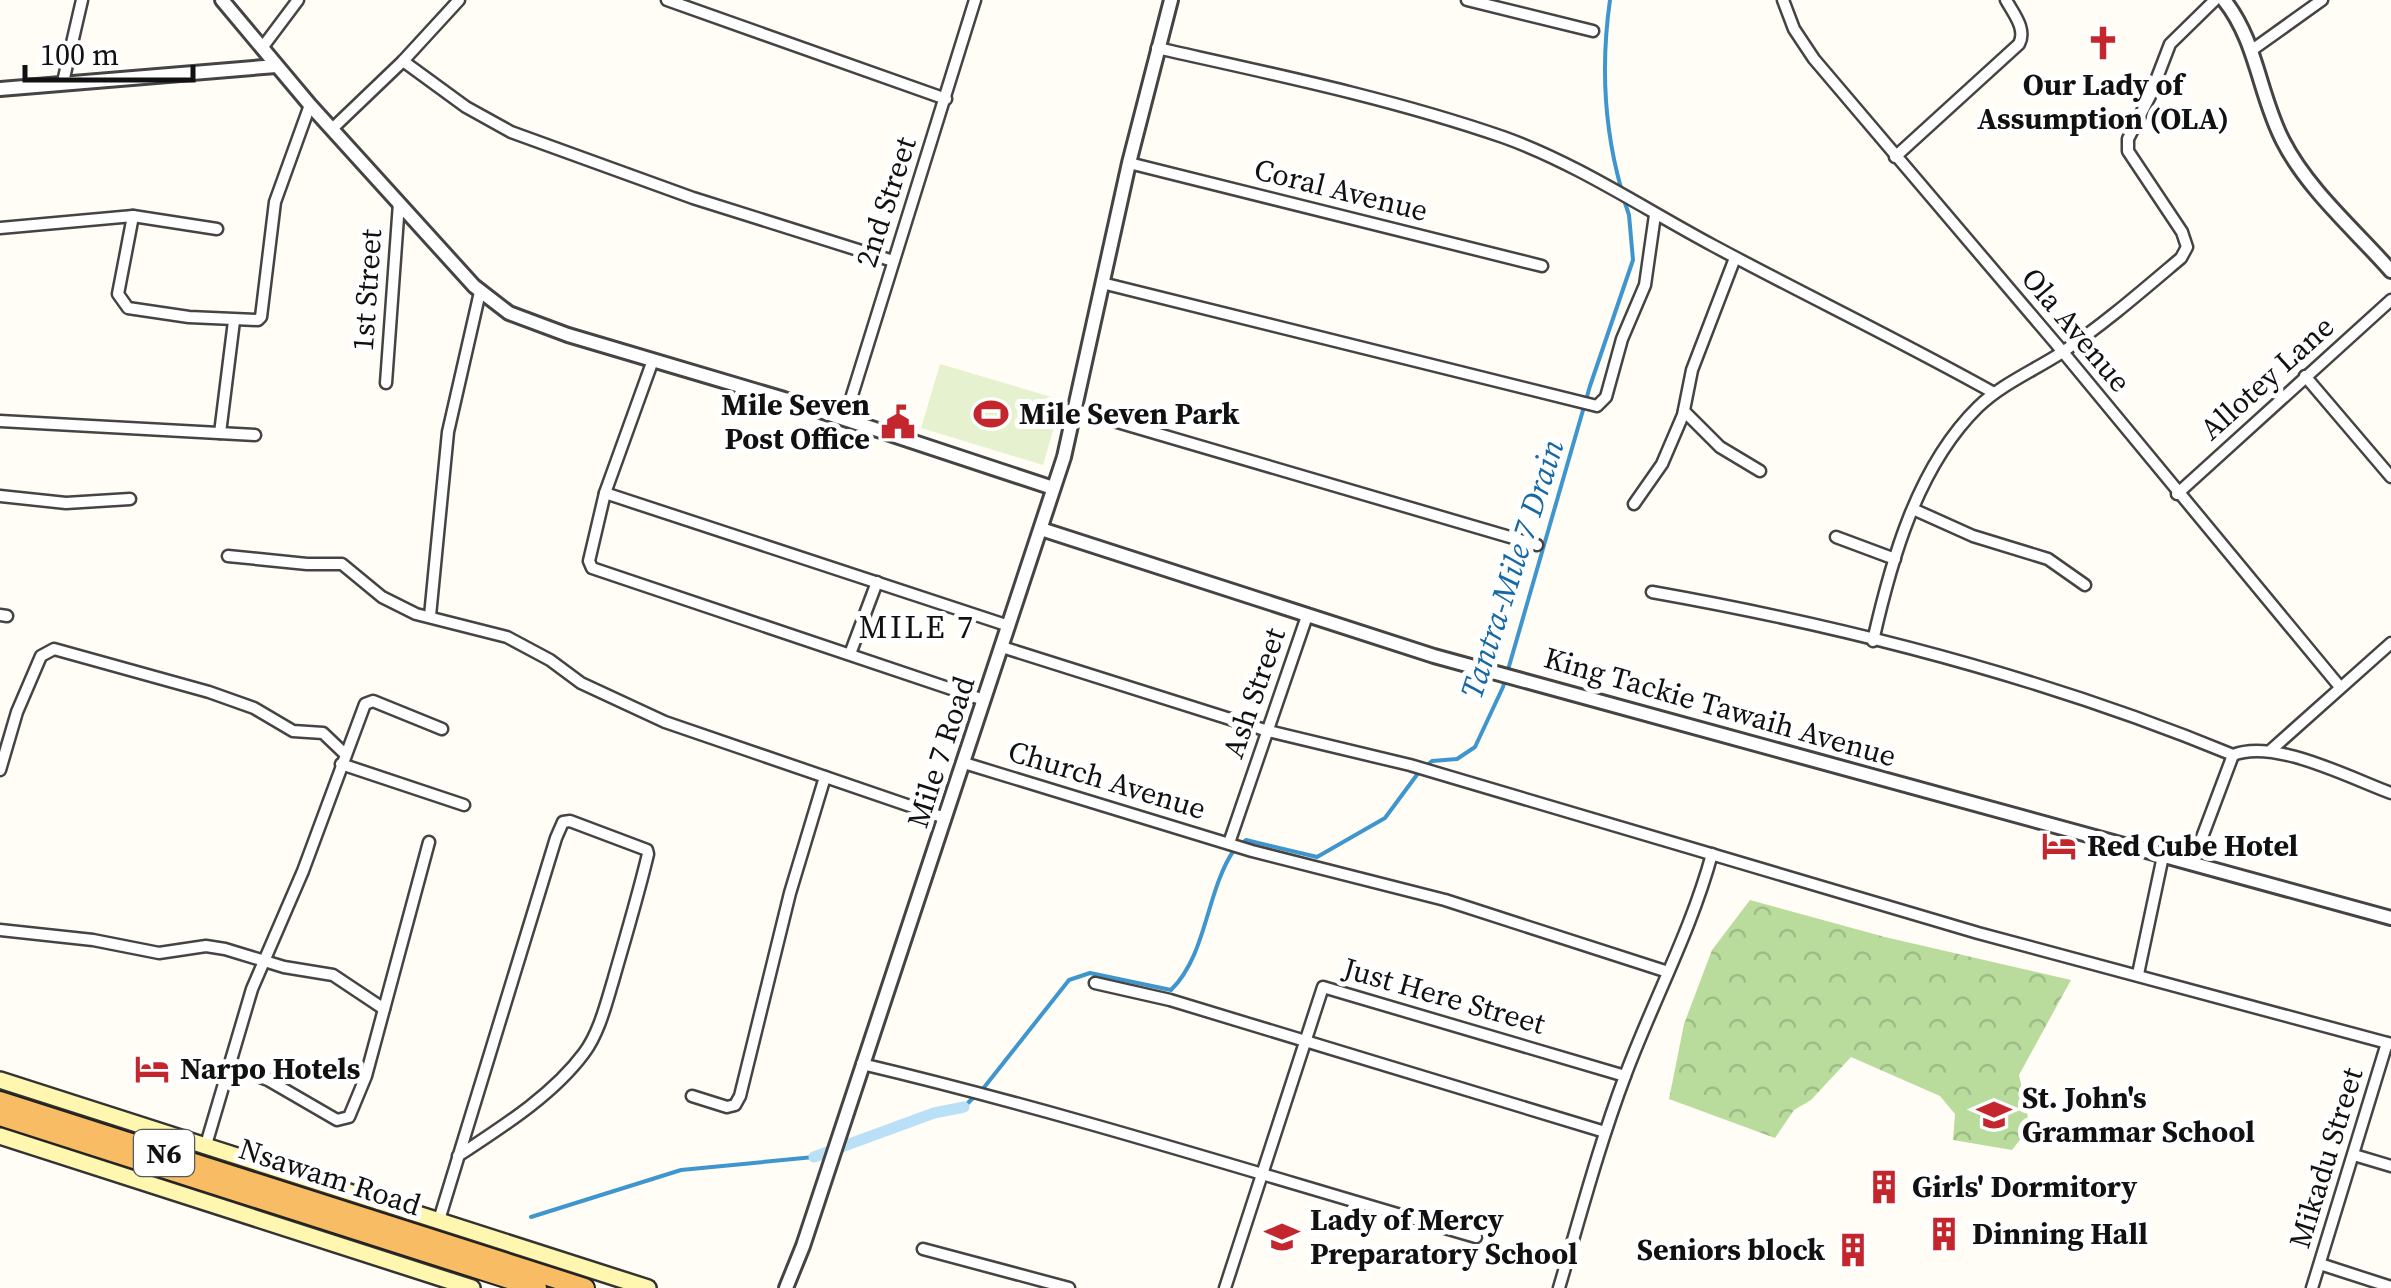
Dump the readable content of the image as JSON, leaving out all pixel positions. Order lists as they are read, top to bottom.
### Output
{
  "streets": {
    "highway": ["N6", "Nsawam Road"],
    "street": [
      "Coral Avenue",
      "2nd Street",
      "1st Street",
      "Ola Avenue",
      "Allotey Lane",
      "Ash Street",
      "King Tackie Tawaih Avenue",
      "Mile 7 Road",
      "Church Avenue",
      "Just Here Street",
      "Mikadu Street"
    ]
  },
  "crossings": [
    ["Coral Avenue", "Mile 7 Road"],
    ["Ola Avenue", "Allotey Lane"],
    ["Ash Street", "King Tackie Tawaih Avenue"],
    ["Ash Street", "Church Avenue"],
    ["King Tackie Tawaih Avenue", "Mile 7 Road"],
    ["Mile 7 Road", "Church Avenue"]
  ],
  "districts": ["MILE 7"],
  "water": ["Tantra-Mile 7 Drain"],
  "places": {
    "church": ["Our Lady of Assumption (OLA)"],
    "sports": ["Mile Seven Park"],
    "public building": ["Mile Seven Post Office"],
    "hotel": ["Red Cube Hotel", "Narpo Hotels"],
    "school or university": ["St. John's Grammar School", "Lady of Mercy Preparatory School"],
    "building": ["Girls' Dormitory", "Dinning Hall", "Seniors block"]
  },
  "scale_bar": "100 m"
}
